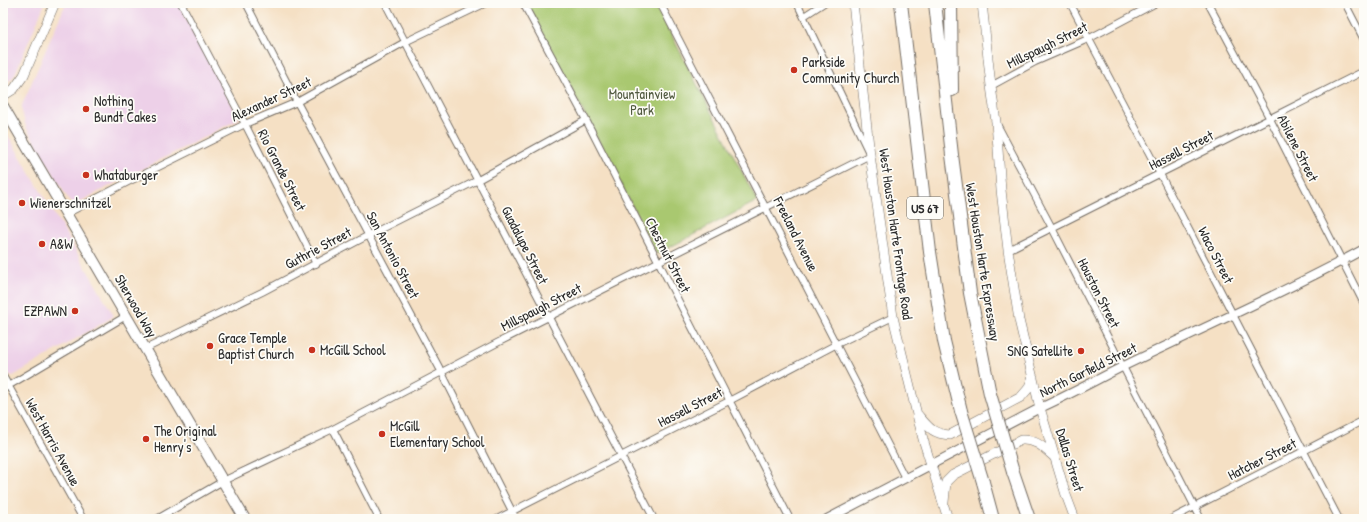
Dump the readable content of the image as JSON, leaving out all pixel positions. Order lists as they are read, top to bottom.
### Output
{
  "streets": {
    "highway": ["US 67", "West Houston Harte Expressway"],
    "main road": ["West Houston Harte Frontage Road", "Sherwood Way", "Dallas Street"],
    "street": [
      "Millspaugh Street",
      "Alexander Street",
      "Abilene Street",
      "Hassell Street",
      "Rio Grande Street",
      "Freeland Avenue",
      "Guadalupe Street",
      "Guthrie Street",
      "San Antonio Street",
      "Chestnut Street",
      "Waco Street",
      "Houston Street",
      "North Garfield Street",
      "West Harris Avenue",
      "Hatcher Street"
    ]
  },
  "crossings": [
    ["Millspaugh Street", "Freeland Avenue"],
    ["Millspaugh Street", "West Houston Harte Frontage Road"],
    ["Millspaugh Street", "Guadalupe Street"],
    ["Millspaugh Street", "San Antonio Street"],
    ["Millspaugh Street", "Chestnut Street"],
    ["Millspaugh Street", "Waco Street"],
    ["Millspaugh Street", "Sherwood Way"],
    ["Alexander Street", "Rio Grande Street"],
    ["Alexander Street", "Guadalupe Street"],
    ["Alexander Street", "San Antonio Street"],
    ["Alexander Street", "Sherwood Way"],
    ["Abilene Street", "Hassell Street"],
    ["Abilene Street", "North Garfield Street"],
    ["Hassell Street", "Freeland Avenue"],
    ["Hassell Street", "West Houston Harte Frontage Road"],
    ["Hassell Street", "Guadalupe Street"],
    ["Hassell Street", "San Antonio Street"],
    ["Hassell Street", "Chestnut Street"],
    ["Hassell Street", "Waco Street"],
    ["Hassell Street", "Houston Street"],
    ["Rio Grande Street", "Guthrie Street"],
    ["Freeland Avenue", "North Garfield Street"],
    ["West Houston Harte Frontage Road", "North Garfield Street"],
    ["Guadalupe Street", "Guthrie Street"],
    ["Guthrie Street", "San Antonio Street"],
    ["Guthrie Street", "Chestnut Street"],
    ["Guthrie Street", "Sherwood Way"],
    ["Waco Street", "North Garfield Street"],
    ["Waco Street", "Hatcher Street"],
    ["Houston Street", "North Garfield Street"],
    ["Houston Street", "Hatcher Street"],
    ["North Garfield Street", "Dallas Street"]
  ],
  "parks": ["Mountainview Park"],
  "places": [
    "Parkside Community Church",
    "Nothing Bundt Cakes",
    "Whataburger",
    "Wienerschnitzel",
    "A&W",
    "EZPAWN",
    "Grace Temple Baptist Church",
    "McGill School",
    "SNG Satellite",
    "McGill Elementary School",
    "The Original Henry's"
  ]
}
